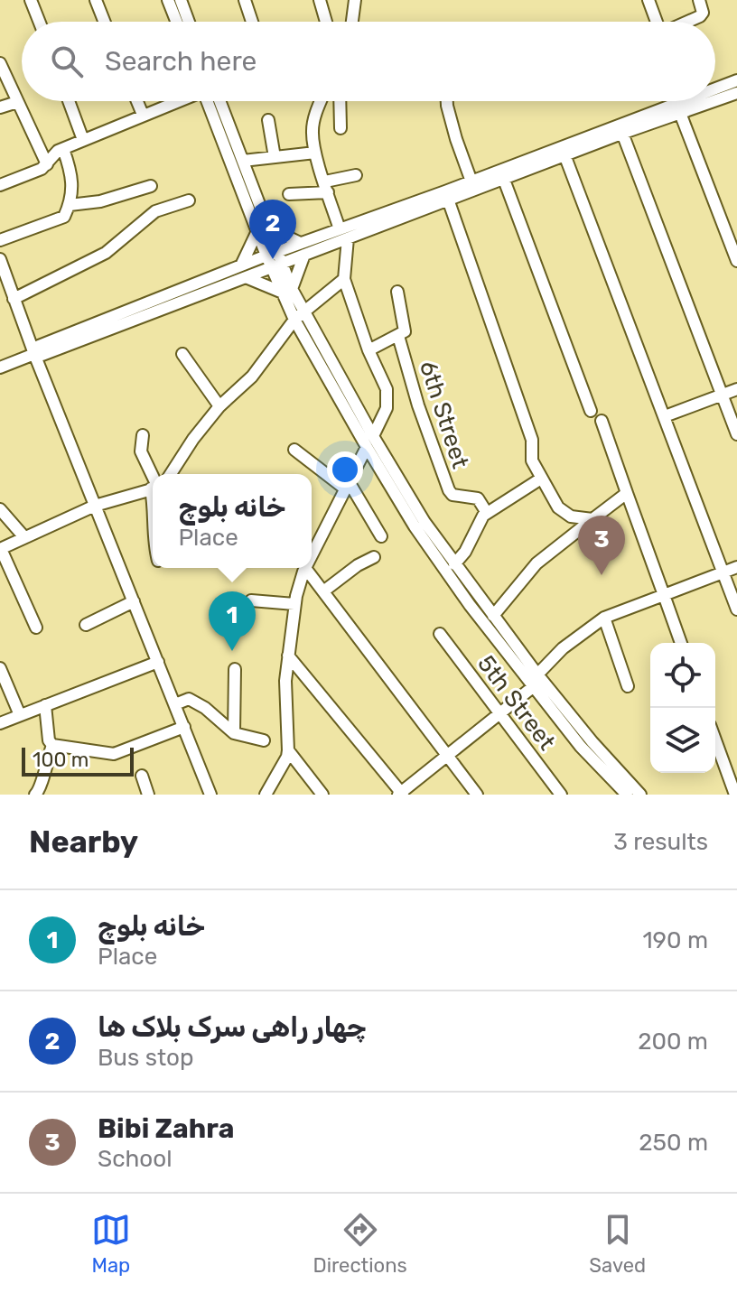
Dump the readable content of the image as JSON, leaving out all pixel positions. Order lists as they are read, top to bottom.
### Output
{
  "streets": {
    "street": ["6th Street", "5th Street"]
  },
  "scale_bar": "100 m",
  "page": {
    "search": "Search here",
    "pins": ["2", "3", "1"],
    "popup": ["خانه بلوچ", "Place"],
    "scale": "100 m",
    "heading": ["Nearby", "3 results"],
    "list": [
      {
        "mark": "1",
        "name": "خانه بلوچ",
        "note": "Place",
        "value": "190 m"
      },
      {
        "mark": "2",
        "name": "چهار راهی سرک بلاک ها",
        "note": "Bus stop",
        "value": "200 m"
      },
      {
        "mark": "3",
        "name": "Bibi Zahra",
        "note": "School",
        "value": "250 m"
      }
    ],
    "nav": ["Map", "Directions", "Saved"]
  }
}
